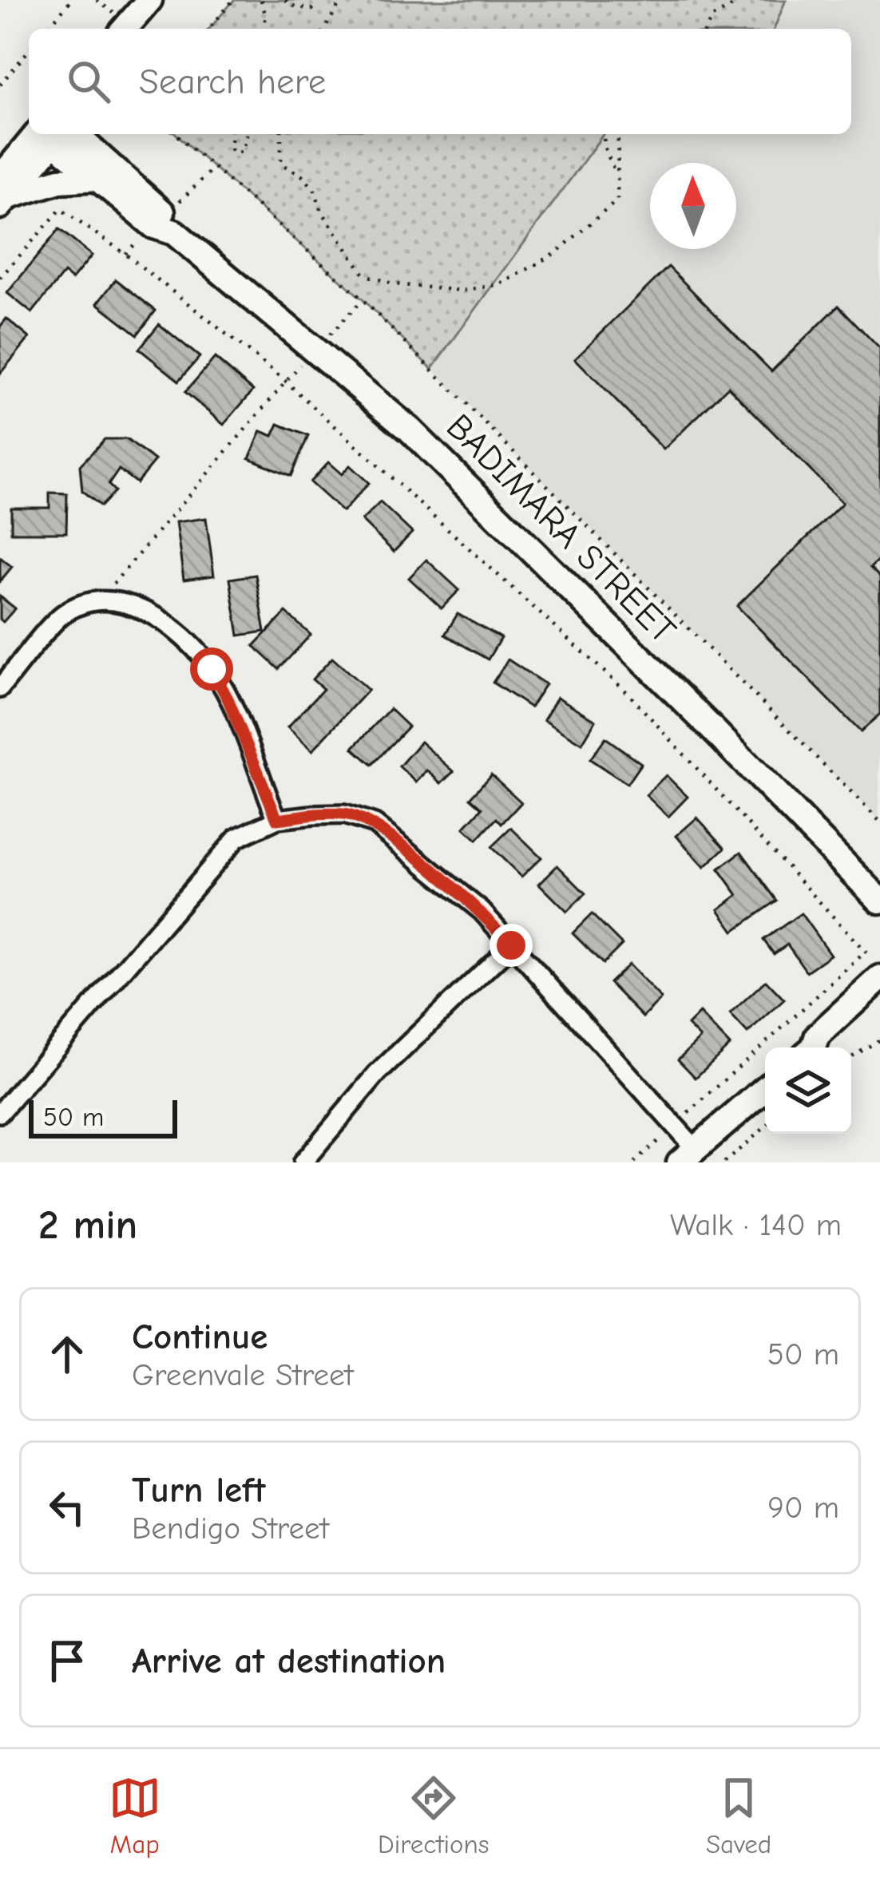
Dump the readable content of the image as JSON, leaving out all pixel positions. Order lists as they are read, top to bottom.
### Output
{
  "streets": {
    "main road": ["BADIMARA STREET"]
  },
  "scale_bar": "50 m",
  "north": "top",
  "page": {
    "search": "Search here",
    "scale": "50 m",
    "heading": ["2 min", "Walk · 140 m"],
    "list": [
      ["Continue", "Greenvale Street", "50 m"],
      ["Turn left", "Bendigo Street", "90 m"],
      "Arrive at destination"
    ],
    "nav": ["Map", "Directions", "Saved"]
  }
}
